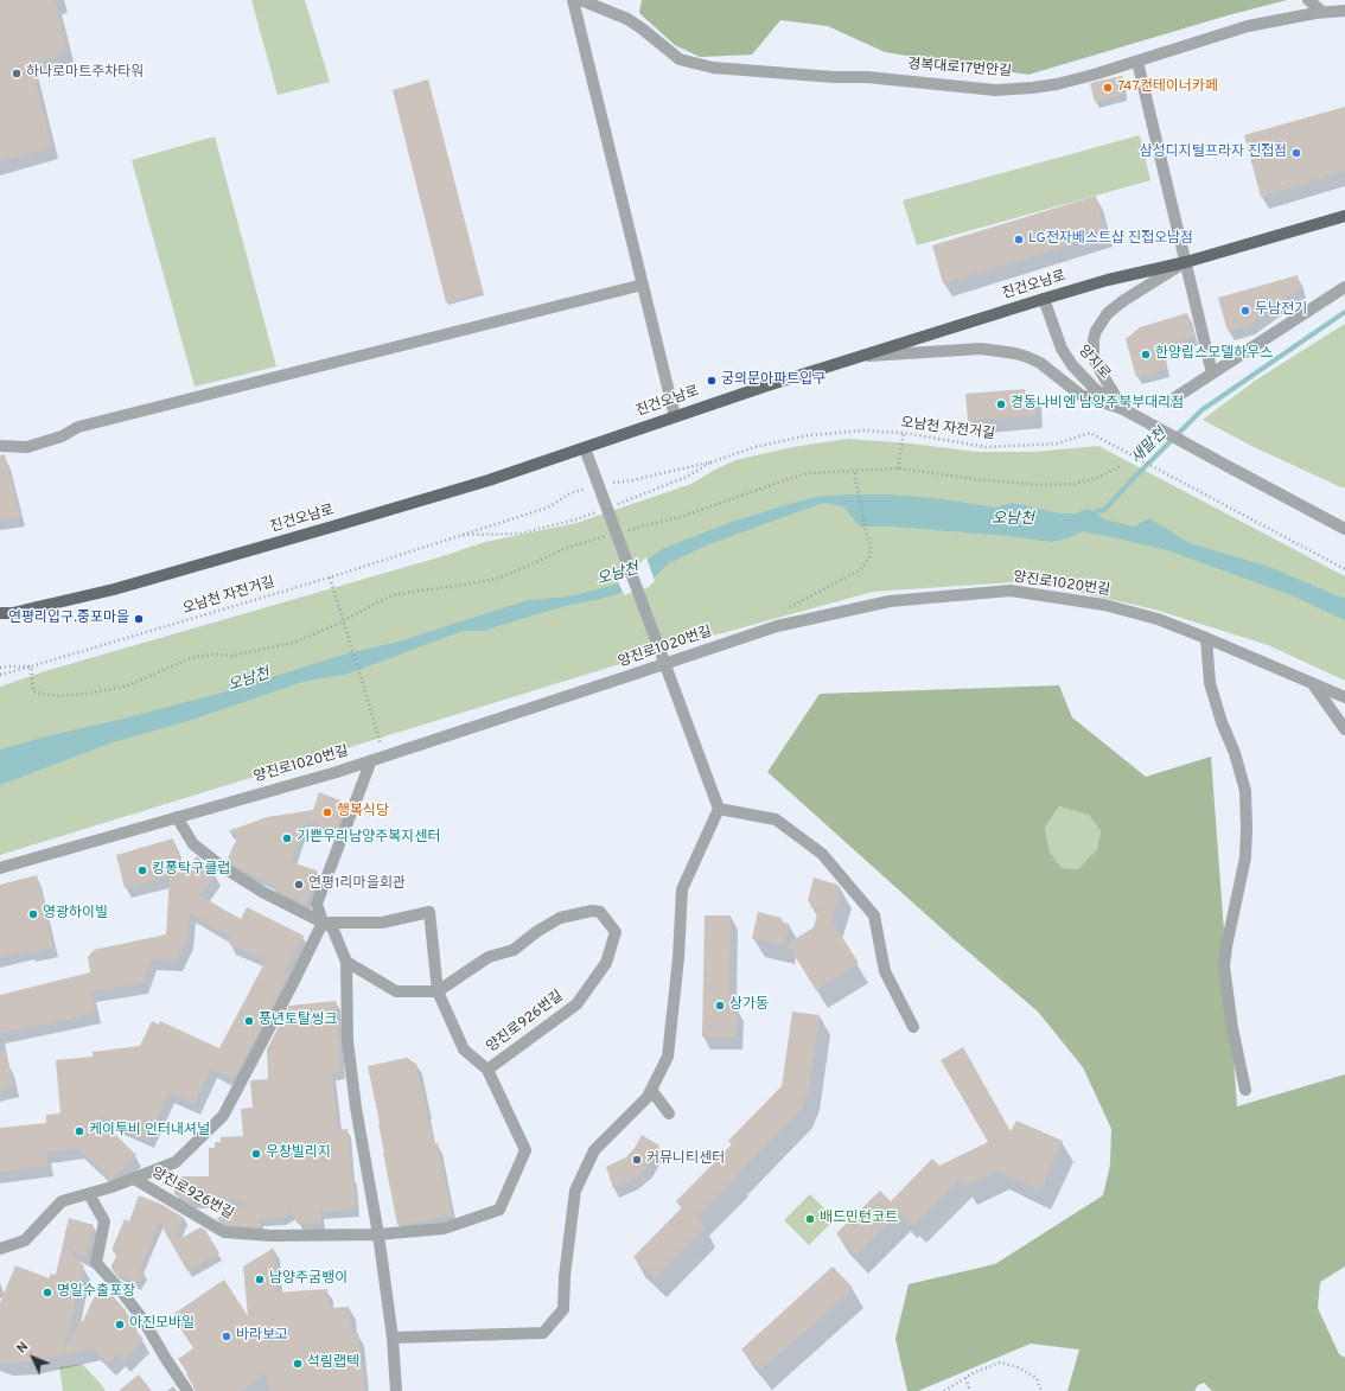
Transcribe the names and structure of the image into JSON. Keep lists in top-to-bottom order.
{
  "streets": {
    "main road": ["진건오남로"],
    "street": [
      "경복대로17번안길",
      "양지로",
      "양진로1020번길",
      "양진로926번길"
    ],
    "path": ["오남천 자전거길"]
  },
  "crossings": [
    ["진건오남로", "양지로"]
  ],
  "water": ["새말천", "오남천"],
  "places": [
    "하나로마트주차타워",
    "747컨테이너카페",
    "삼성디지털프라자 진접점",
    "LG전자베스트샵 진접오남점",
    "두남전기",
    "한양립스모델하우스",
    "궁의문아파트입구",
    "경동나비엔 남양주북부대리점",
    "연평리입구.중포마을",
    "행복식당",
    "기쁜우리남양주복지센터",
    "킹퐁탁구클럽",
    "연평1리마을회관",
    "영광하이빌",
    "상가동",
    "풍년토탈씽크",
    "케이투비 인터내셔널",
    "우창빌리지",
    "커뮤니티센터",
    "배드민턴코트",
    "남양주굼뱅이",
    "명일수출포장",
    "아진모바일",
    "바라보고",
    "석림랩텍"
  ],
  "north": "top left"
}
